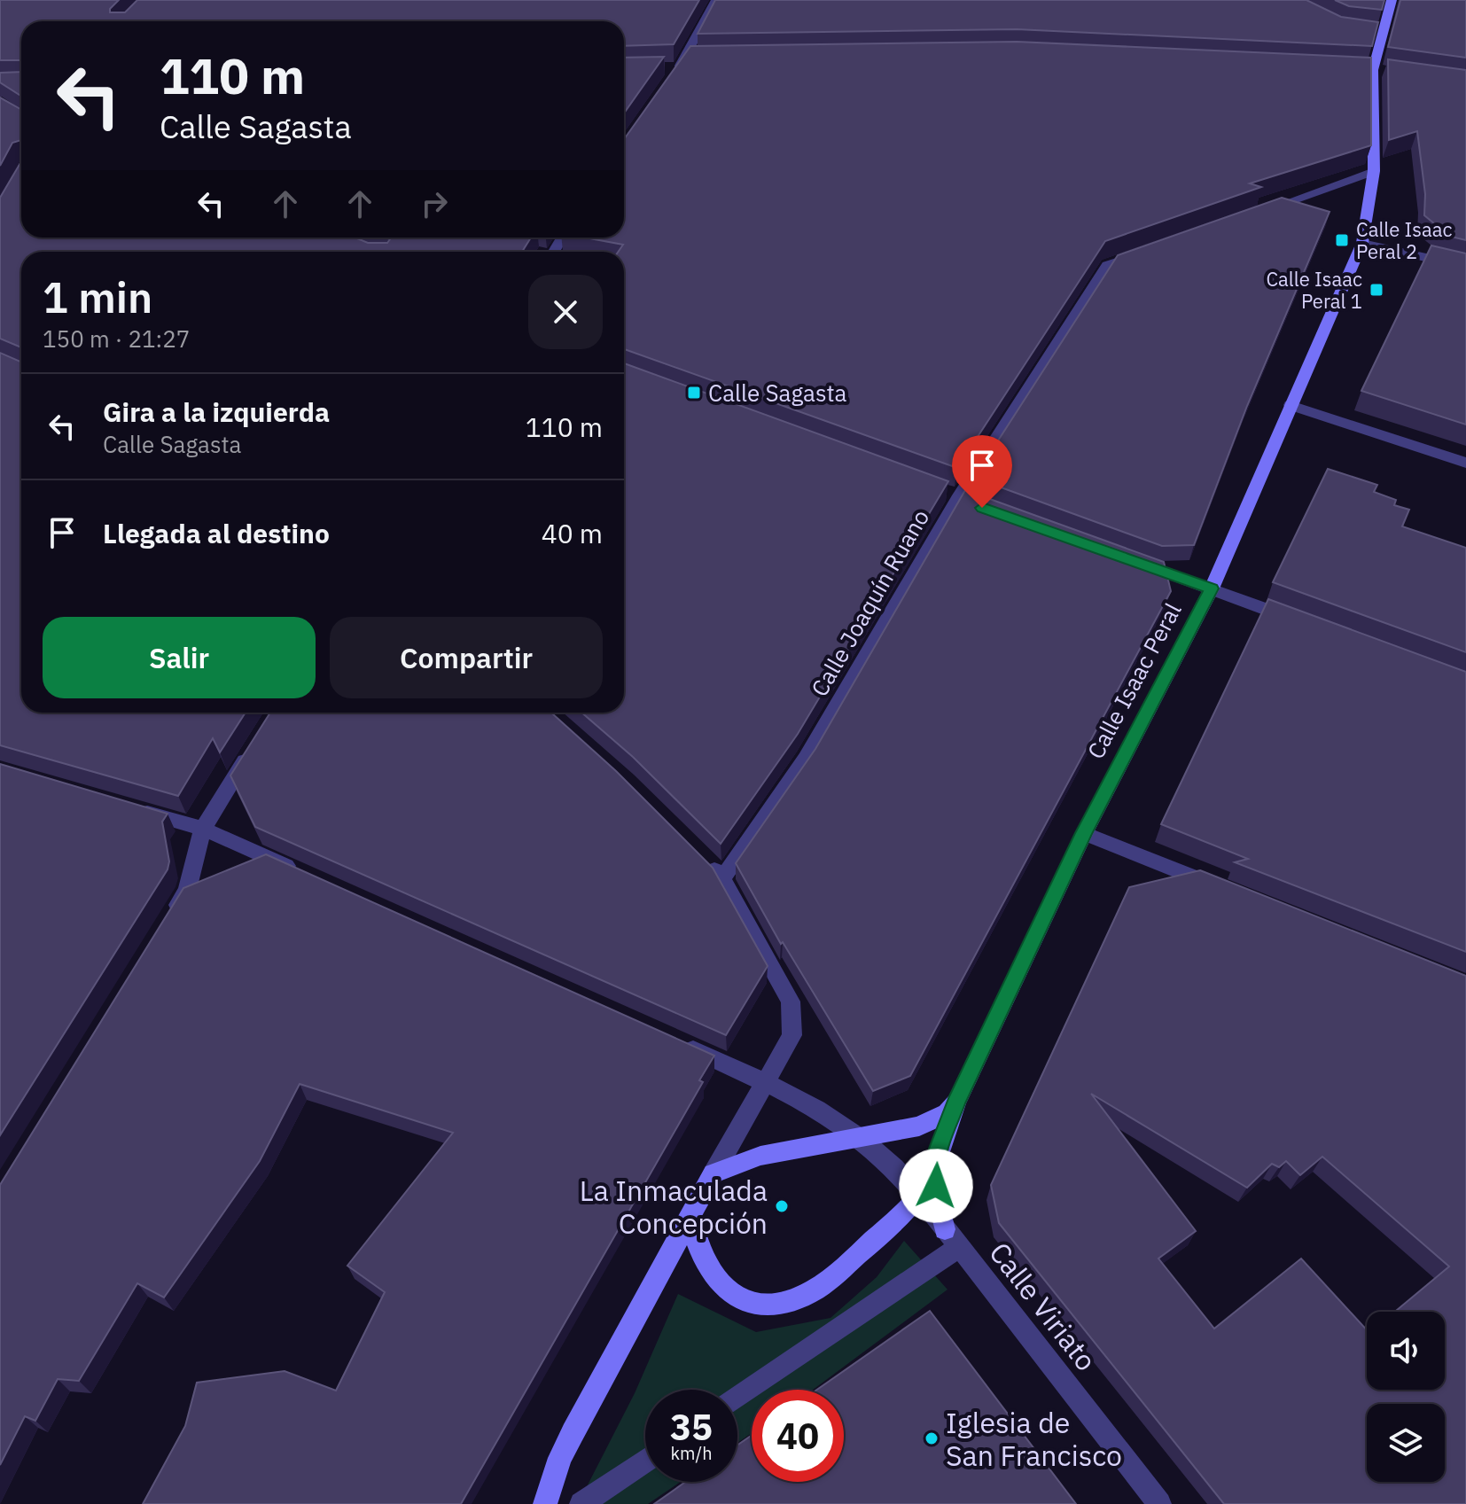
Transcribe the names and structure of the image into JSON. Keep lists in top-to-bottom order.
{
  "streets": {
    "street": ["Calle Joaquín Ruano", "Calle Isaac Peral", "Calle Viriato"]
  },
  "crossings": [
    ["Calle Isaac Peral", "Calle Viriato"]
  ],
  "places": {
    "transit": ["Calle Isaac Peral 2", "Calle Isaac Peral 1", "Calle Sagasta"],
    "other": ["La Inmaculada Concepción", "Iglesia de San Francisco"]
  },
  "page": {
    "turn": ["110 m", "Calle Sagasta"],
    "heading": ["1 min", "150 m · 21:27"],
    "list": [
      {
        "name": "Gira a la izquierda",
        "note": "Calle Sagasta",
        "value": "110 m"
      },
      {
        "name": "Llegada al destino",
        "value": "40 m"
      }
    ],
    "buttons": ["Salir", "Compartir"],
    "speed": "35 km/h",
    "limit": "40"
  }
}
